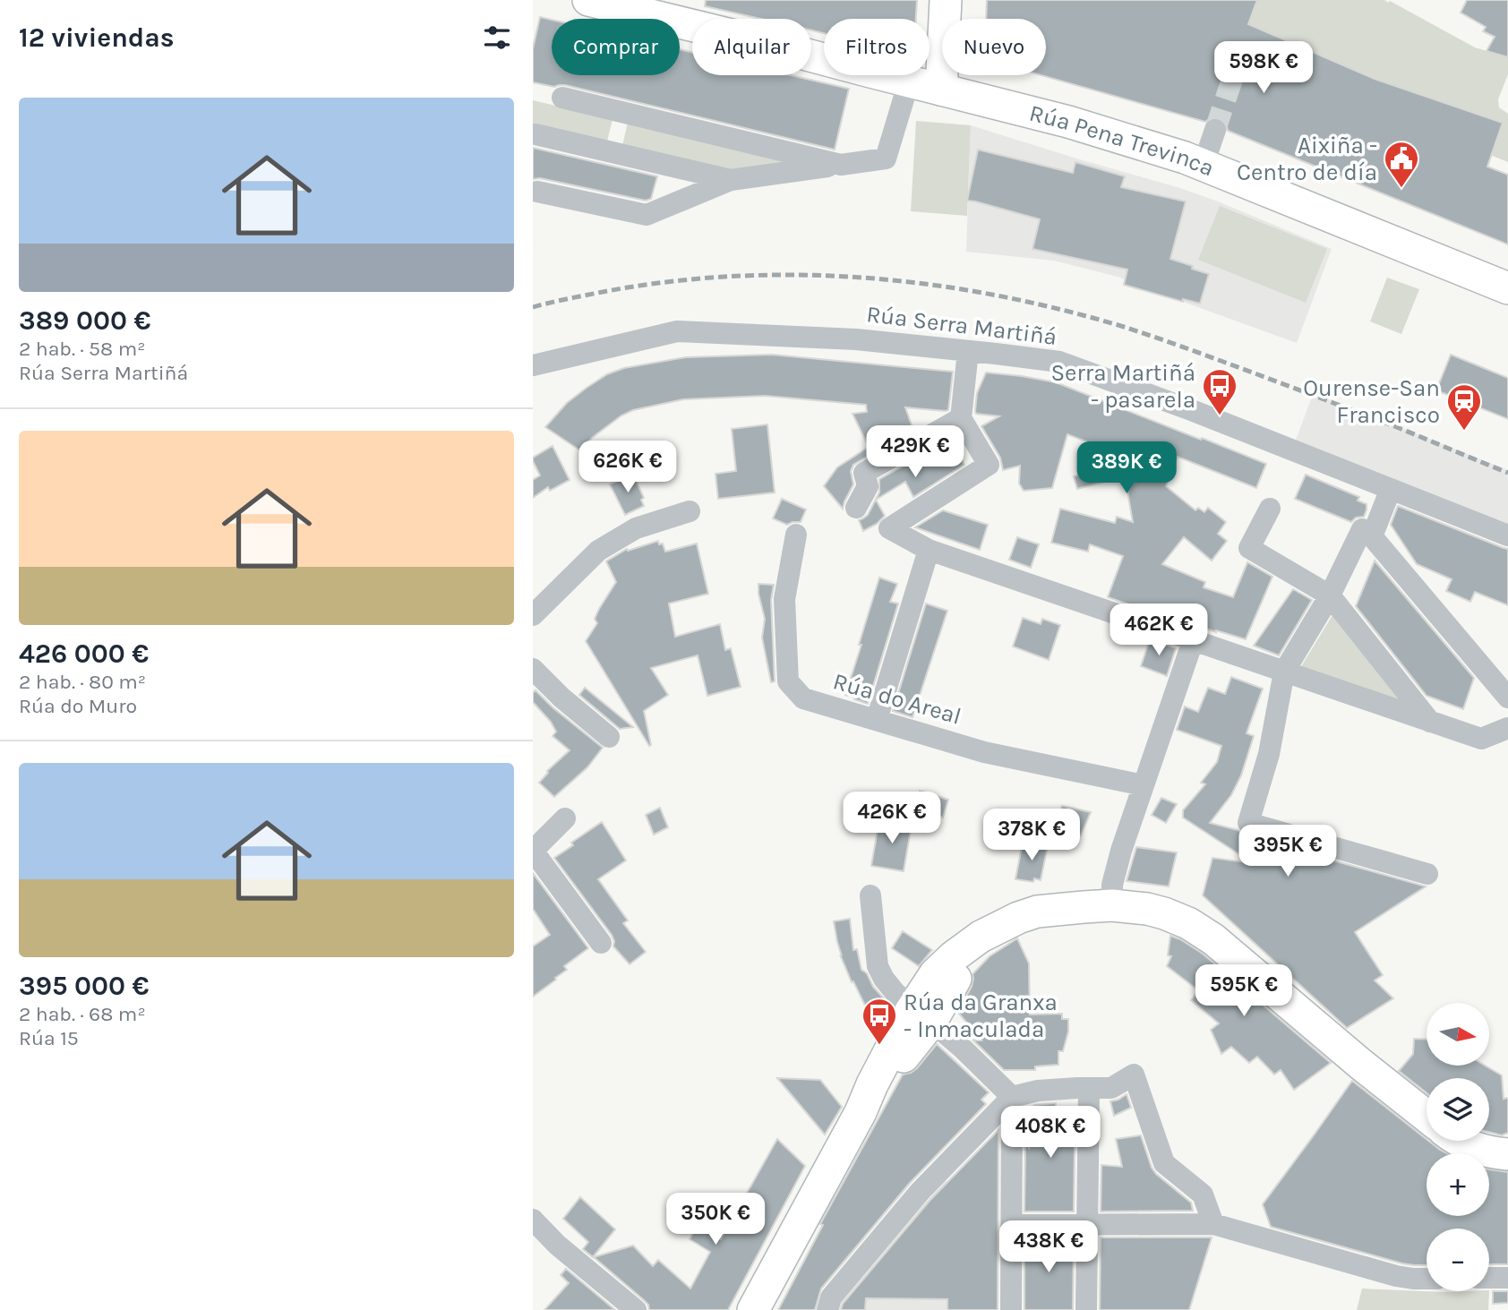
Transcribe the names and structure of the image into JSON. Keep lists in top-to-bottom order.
{
  "streets": {
    "street": ["Rúa Pena Trevinca", "Rúa Serra Martiñá", "Rúa do Areal"]
  },
  "places": {
    "public building": ["Aixiña - Centro de día"],
    "bus stop": ["Serra Martiñá - pasarela", "Rúa da Granxa - Inmaculada"],
    "station": ["Ourense-San Francisco"]
  },
  "north": "right",
  "page": {
    "heading": "12 viviendas",
    "chip": [
      "Comprar",
      "Alquilar",
      "Filtros",
      "Nuevo"
    ],
    "price": [
      "598K €",
      "429K €",
      "626K €",
      "389K €",
      "462K €",
      "426K €",
      "378K €",
      "395K €",
      "595K €",
      "408K €",
      "350K €",
      "438K €"
    ],
    "list": [
      {
        "name": "389 000 €",
        "note": "2 hab. · 58 m² · Rúa Serra Martiñá"
      },
      {
        "name": "426 000 €",
        "note": "2 hab. · 80 m² · Rúa do Muro"
      },
      {
        "name": "395 000 €",
        "note": "2 hab. · 68 m² · Rúa 15"
      }
    ],
    "map_buttons": ["+", "−"]
  }
}
